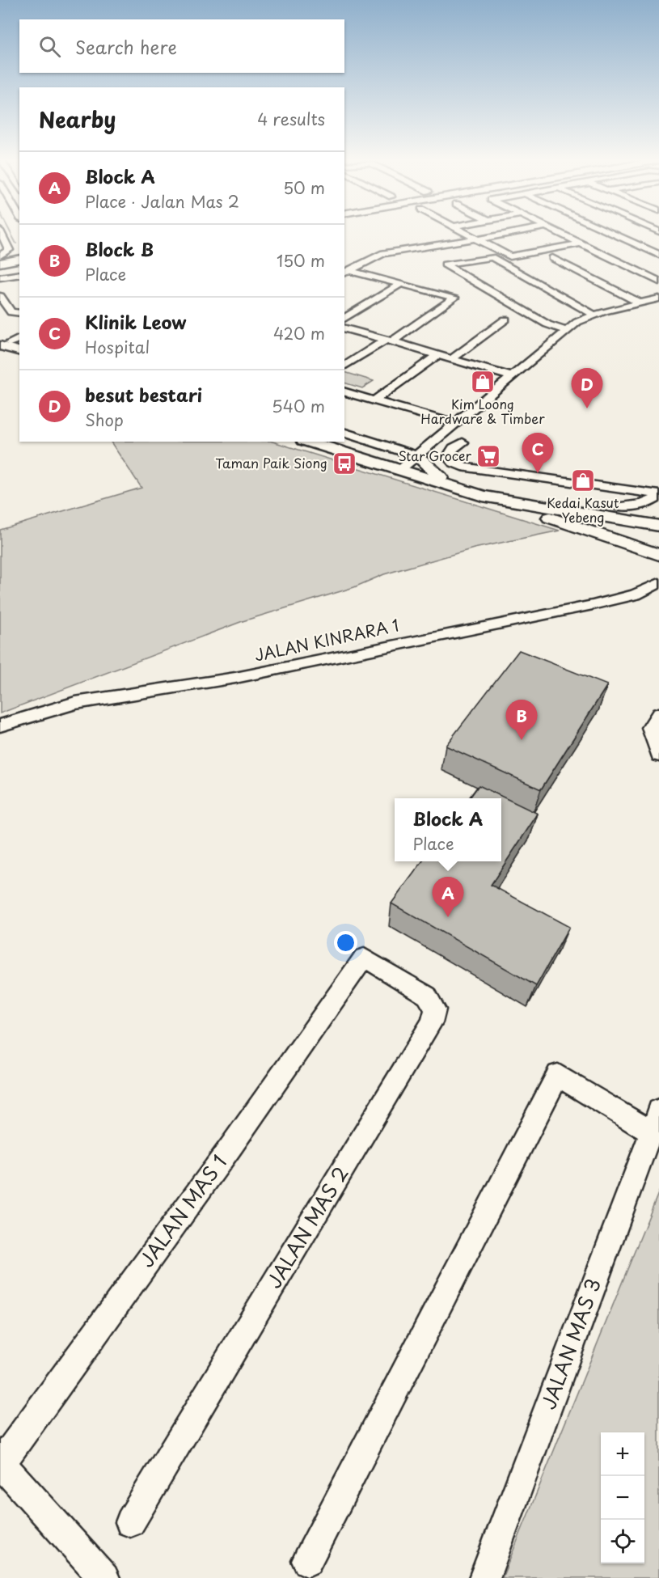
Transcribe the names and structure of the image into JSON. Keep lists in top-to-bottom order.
{
  "streets": {
    "street": [
      "JALAN KINRARA 1",
      "JALAN MAS 1",
      "JALAN MAS 2",
      "JALAN MAS 3"
    ]
  },
  "crossings": [
    ["JALAN MAS 1", "JALAN MAS 2"]
  ],
  "places": {
    "shop": ["Kim Loong Hardware & Timber", "Kedai Kasut Yebeng"],
    "supermarket": ["Star Grocer"],
    "bus stop": ["Taman Paik Siong"]
  },
  "page": {
    "search": "Search here",
    "heading": ["Nearby", "4 results"],
    "list": [
      {
        "mark": "A",
        "name": "Block A",
        "note": "Place · Jalan Mas 2",
        "value": "50 m"
      },
      {
        "mark": "B",
        "name": "Block B",
        "note": "Place",
        "value": "150 m"
      },
      {
        "mark": "C",
        "name": "Klinik Leow",
        "note": "Hospital",
        "value": "420 m"
      },
      {
        "mark": "D",
        "name": "besut bestari",
        "note": "Shop",
        "value": "540 m"
      }
    ],
    "pins": [
      "D",
      "C",
      "B",
      "A"
    ],
    "popup": ["Block A", "Place"],
    "map_buttons": ["+", "−"]
  }
}
